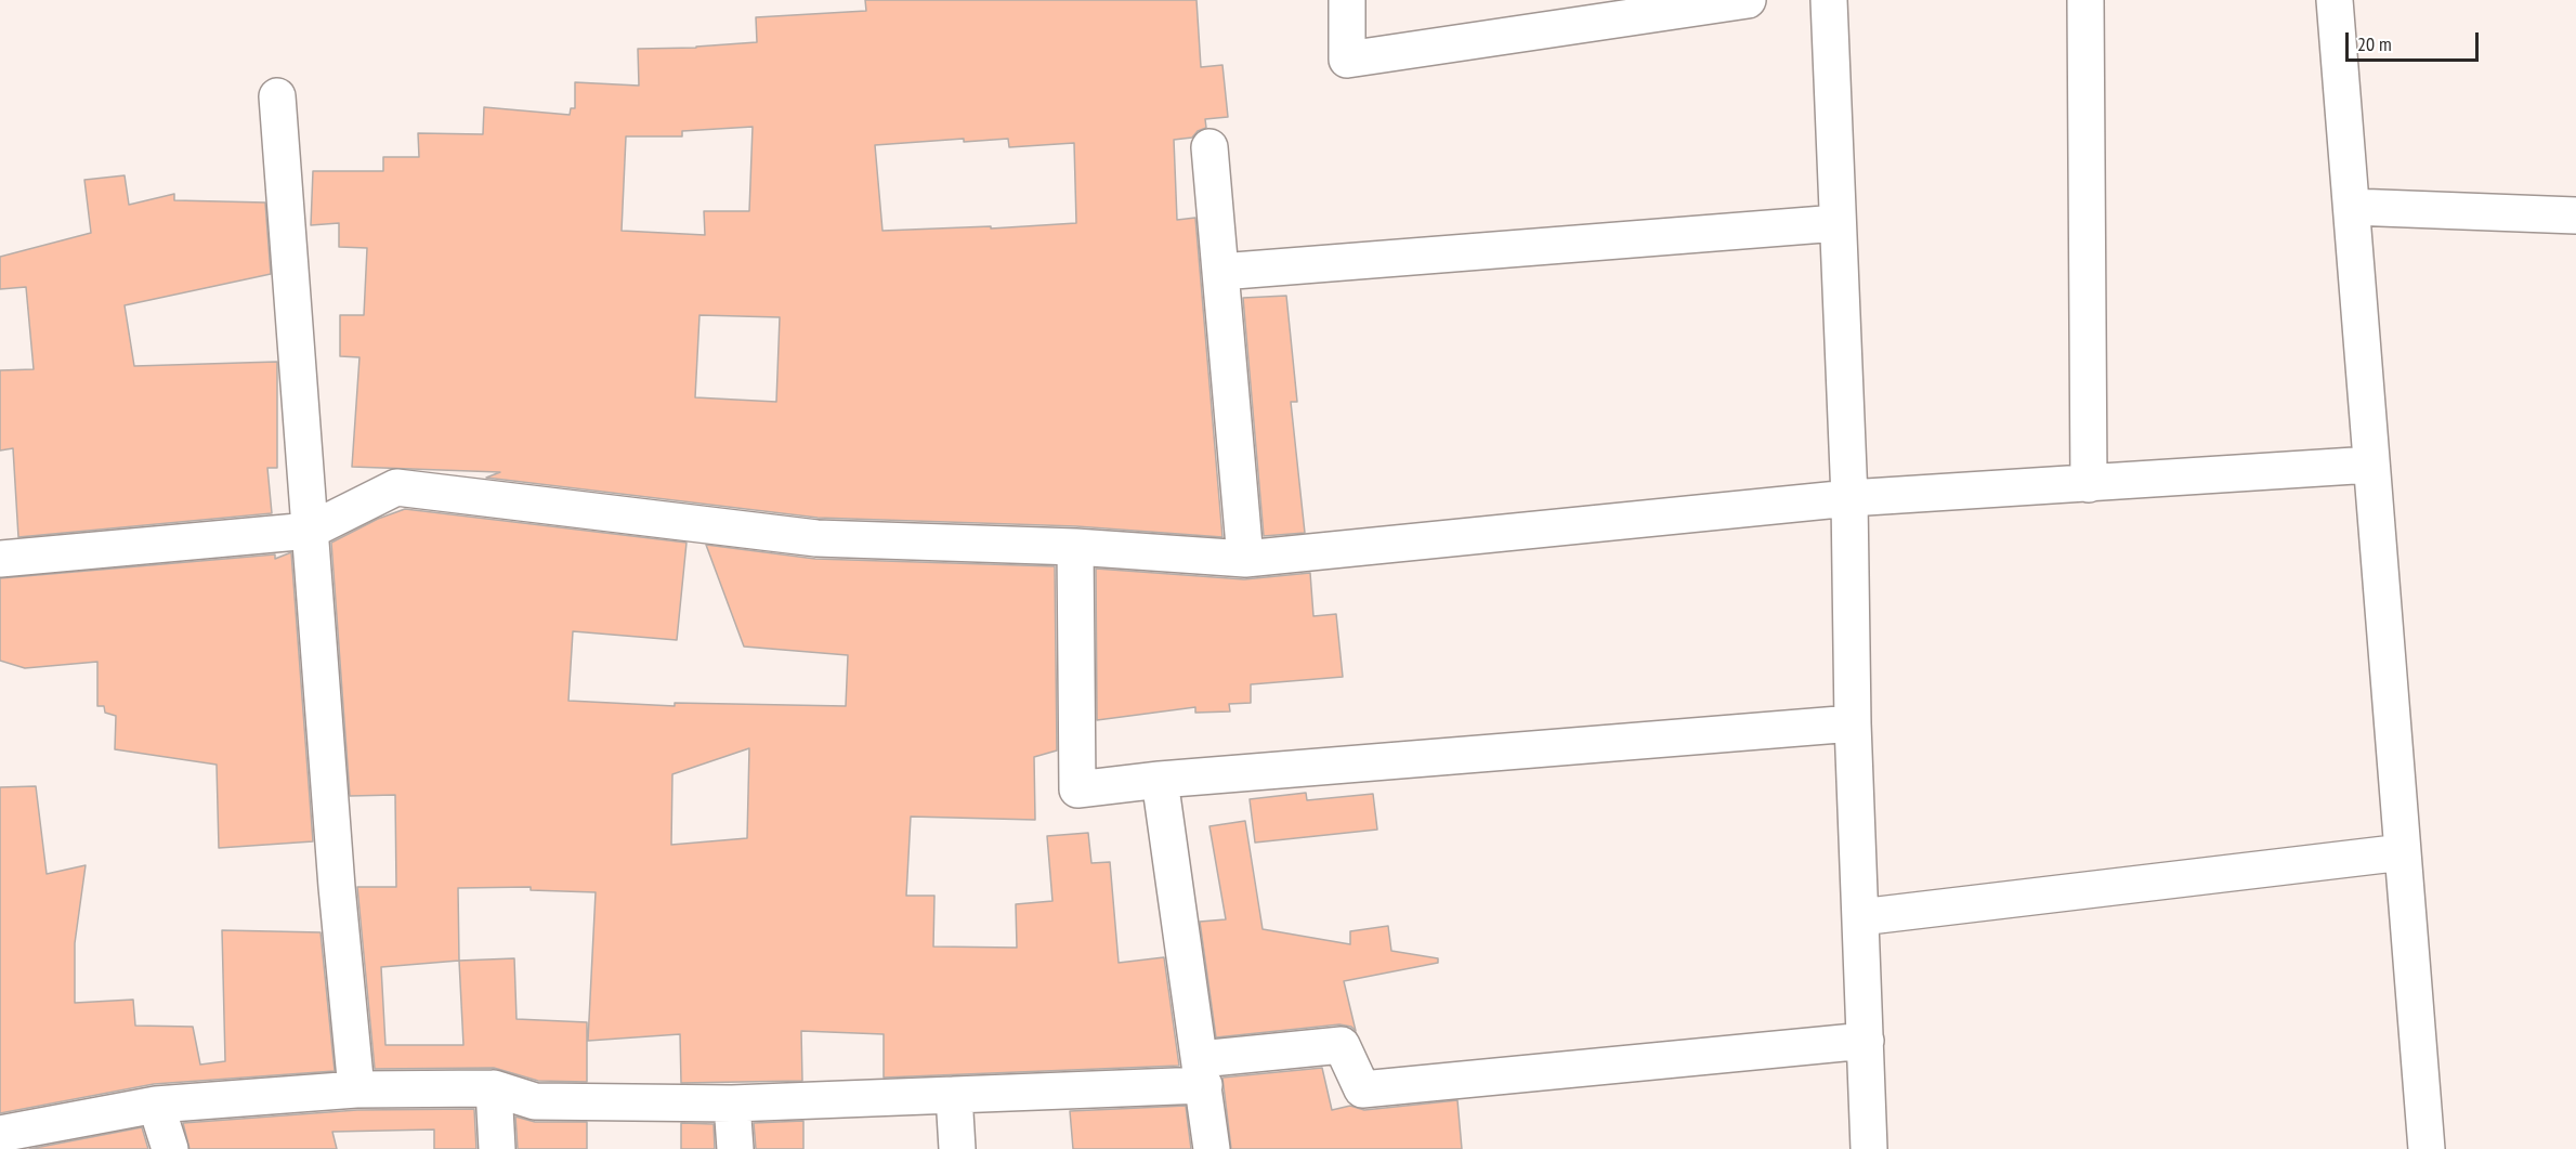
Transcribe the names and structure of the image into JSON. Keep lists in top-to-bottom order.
{
  "scale_bar": "20 m"
}
